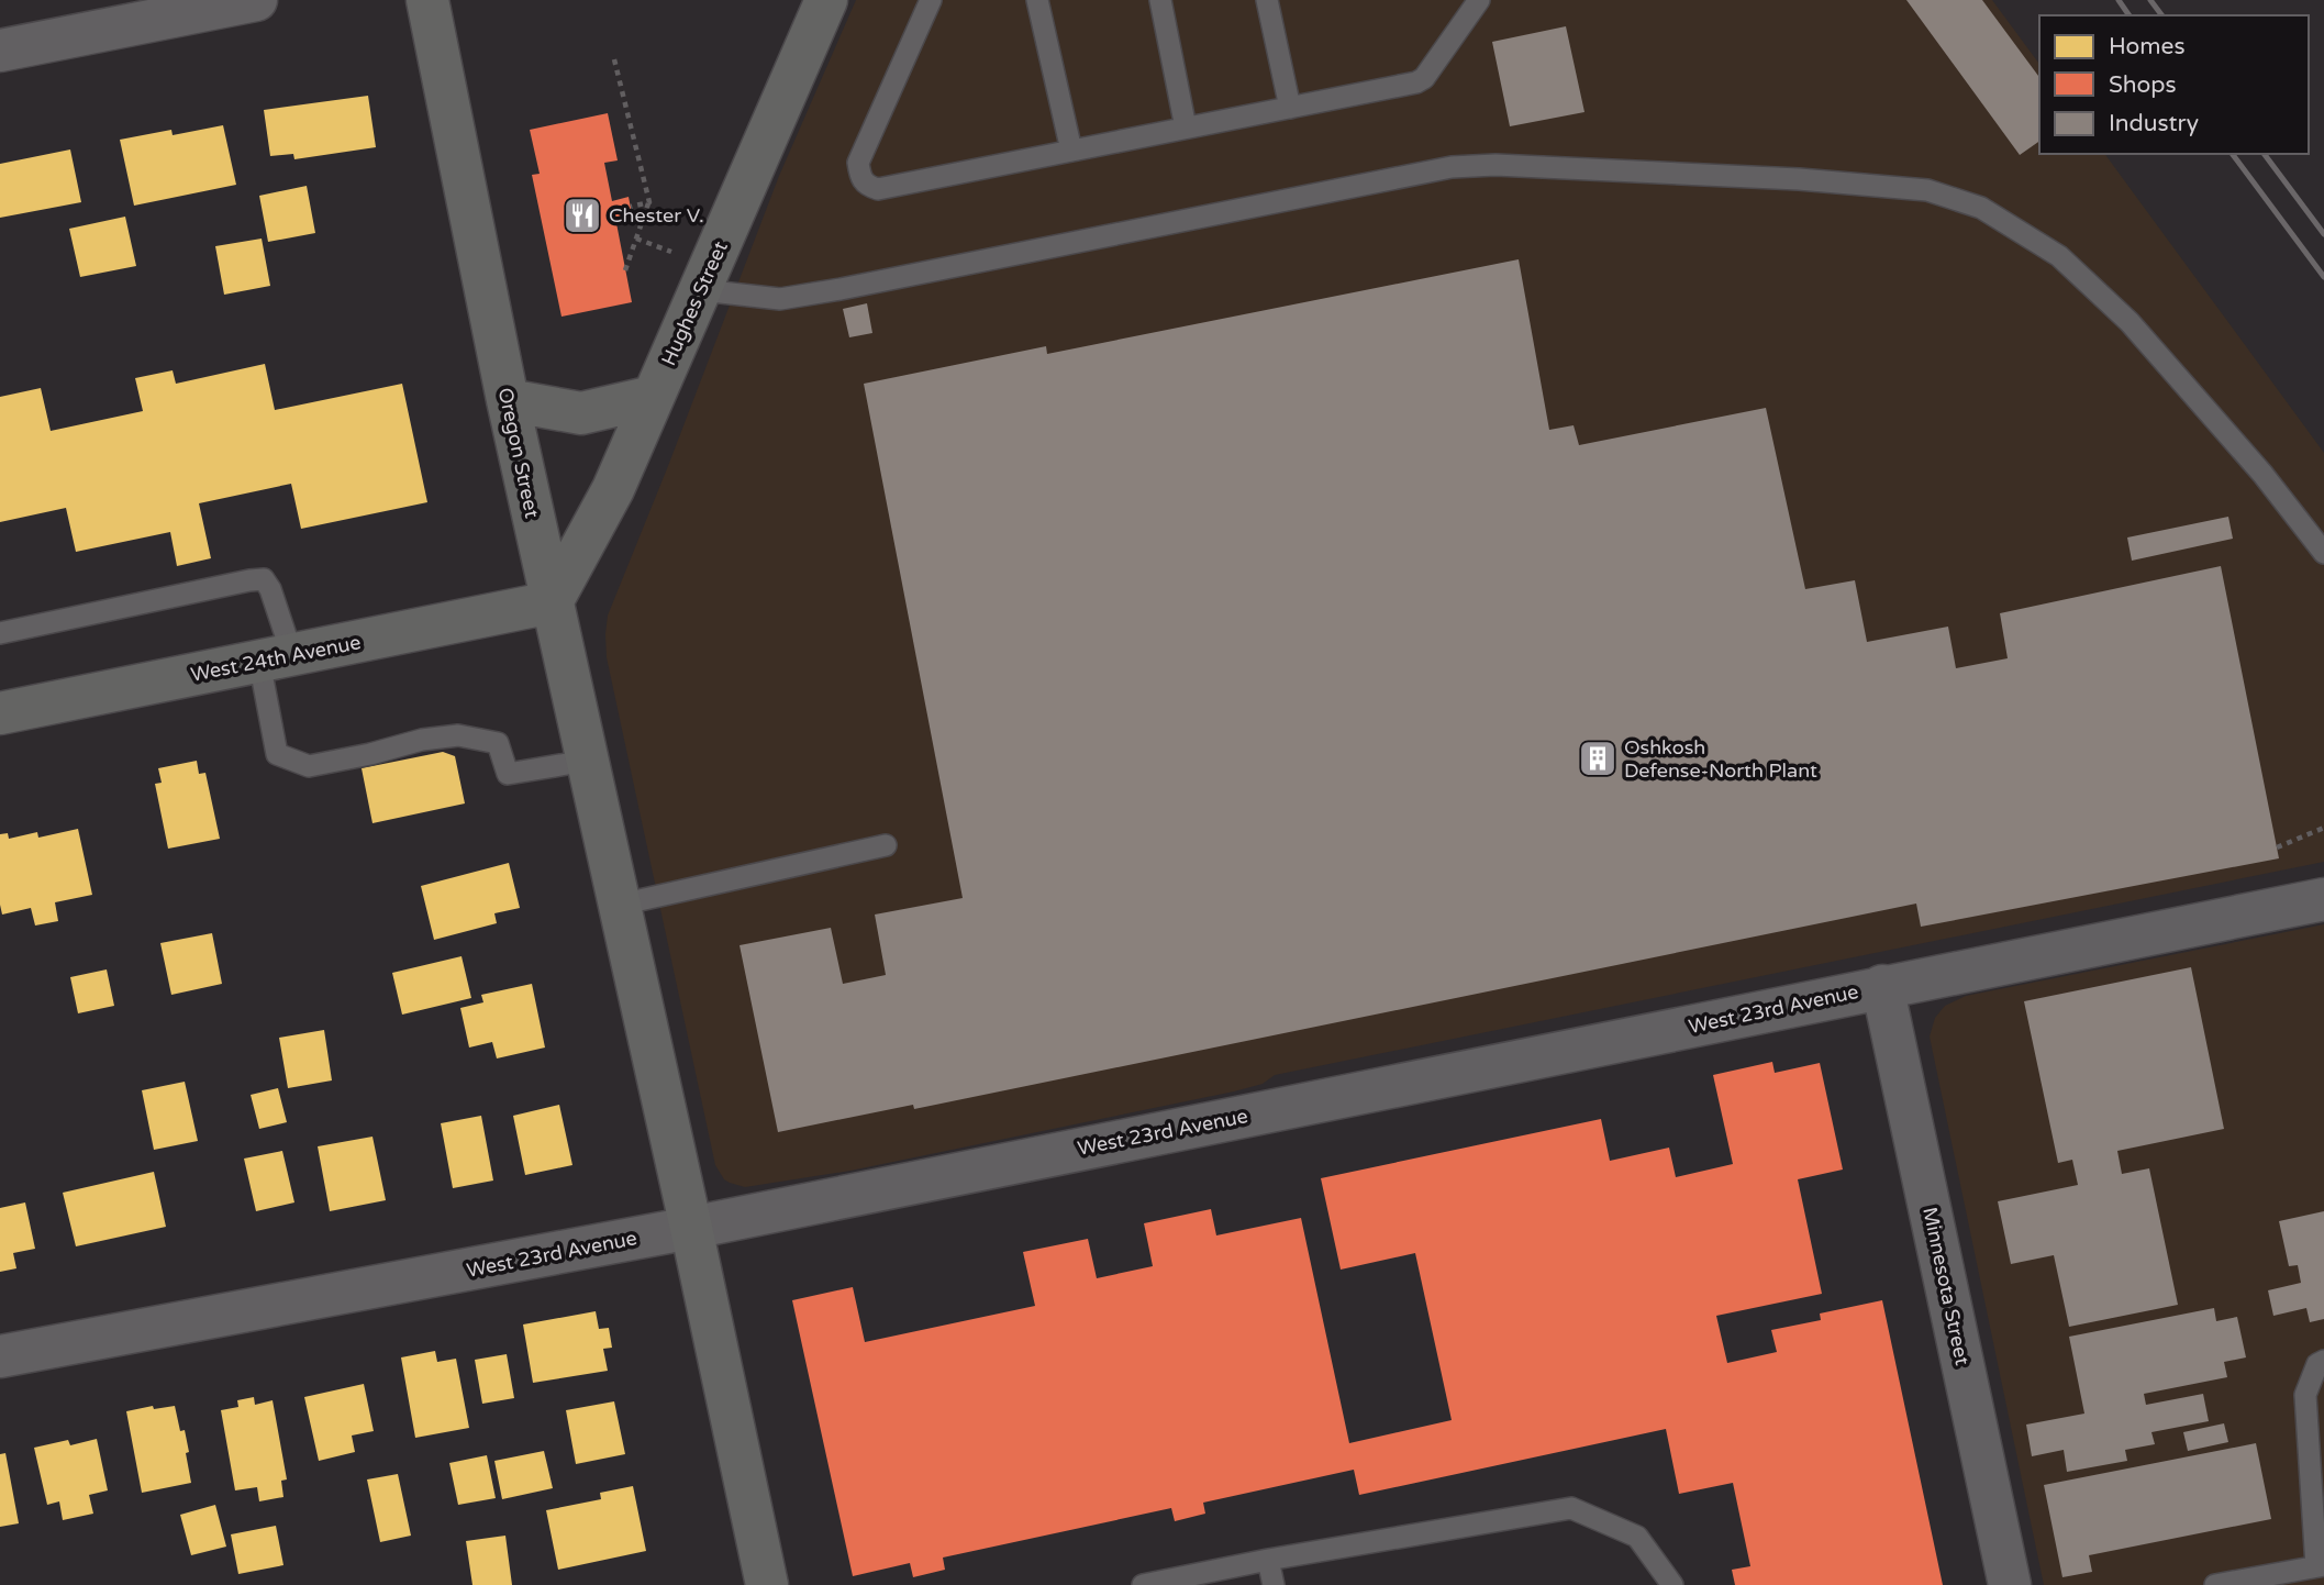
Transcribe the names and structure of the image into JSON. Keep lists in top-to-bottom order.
{
  "streets": {
    "street": [
      "Hughes Street",
      "Oregon Street",
      "West 24th Avenue",
      "West 23rd Avenue",
      "Minnesota Street"
    ]
  },
  "crossings": [
    ["Hughes Street", "Oregon Street"],
    ["Hughes Street", "West 24th Avenue"],
    ["Oregon Street", "West 24th Avenue"],
    ["Oregon Street", "West 23rd Avenue"],
    ["West 23rd Avenue", "Minnesota Street"]
  ],
  "places": {
    "restaurant": ["Chester V."],
    "building": ["Oshkosh Defense-North Plant"]
  },
  "legend": ["Homes", "Shops", "Industry"]
}
